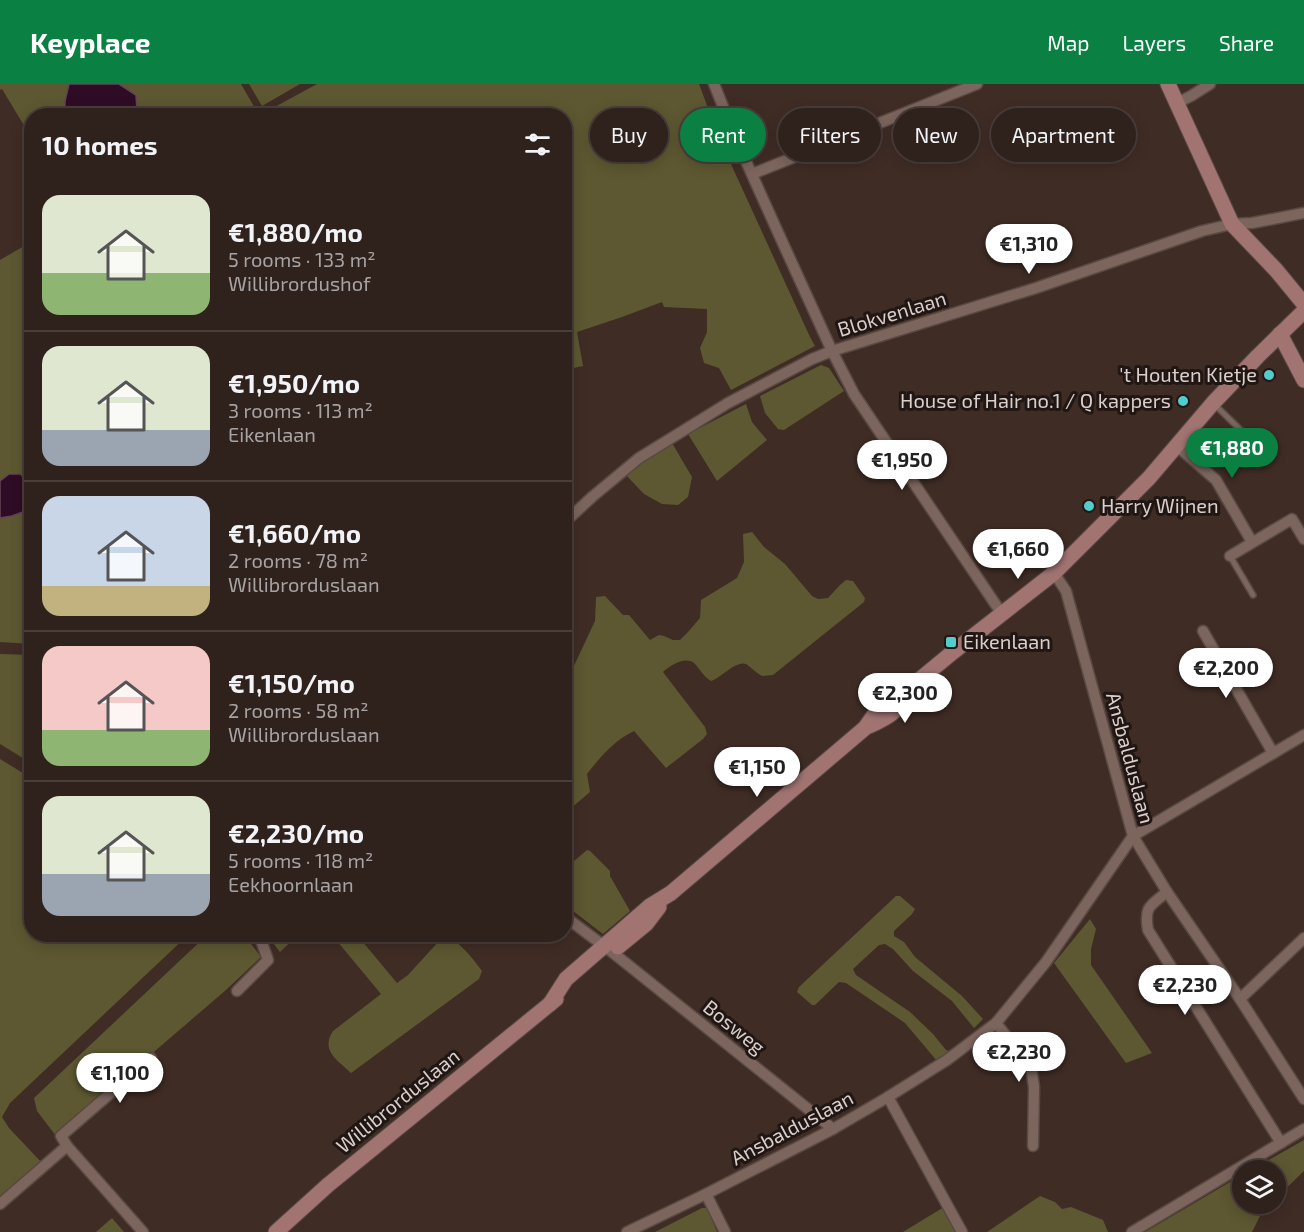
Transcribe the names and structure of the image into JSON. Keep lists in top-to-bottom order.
{
  "streets": {
    "main road": ["Willibrorduslaan"],
    "street": ["Blokvenlaan", "Ansbalduslaan", "Bosweg"]
  },
  "crossings": [
    ["Ansbalduslaan", "Bosweg"],
    ["Ansbalduslaan", "Willibrorduslaan"],
    ["Bosweg", "Willibrorduslaan"]
  ],
  "places": {
    "other": ["'t Houten Kietje", "House of Hair no.1 / Q kappers", "Harry Wijnen"],
    "transit": ["Eikenlaan"]
  },
  "page": {
    "header": "Keyplace",
    "nav": ["Map", "Layers", "Share"],
    "chip": [
      "Buy",
      "Rent",
      "Filters",
      "New",
      "Apartment"
    ],
    "heading": "10 homes",
    "list": [
      {
        "name": "€1,880/mo",
        "note": "5 rooms · 133 m² · Willibrordushof"
      },
      {
        "name": "€1,950/mo",
        "note": "3 rooms · 113 m² · Eikenlaan"
      },
      {
        "name": "€1,660/mo",
        "note": "2 rooms · 78 m² · Willibrorduslaan"
      },
      {
        "name": "€1,150/mo",
        "note": "2 rooms · 58 m² · Willibrorduslaan"
      },
      {
        "name": "€2,230/mo",
        "note": "5 rooms · 118 m² · Eekhoornlaan"
      }
    ],
    "price": [
      "€1,310",
      "€1,880",
      "€1,950",
      "€1,660",
      "€2,200",
      "€2,300",
      "€1,150",
      "€2,230",
      "€2,230",
      "€1,100"
    ]
  }
}
